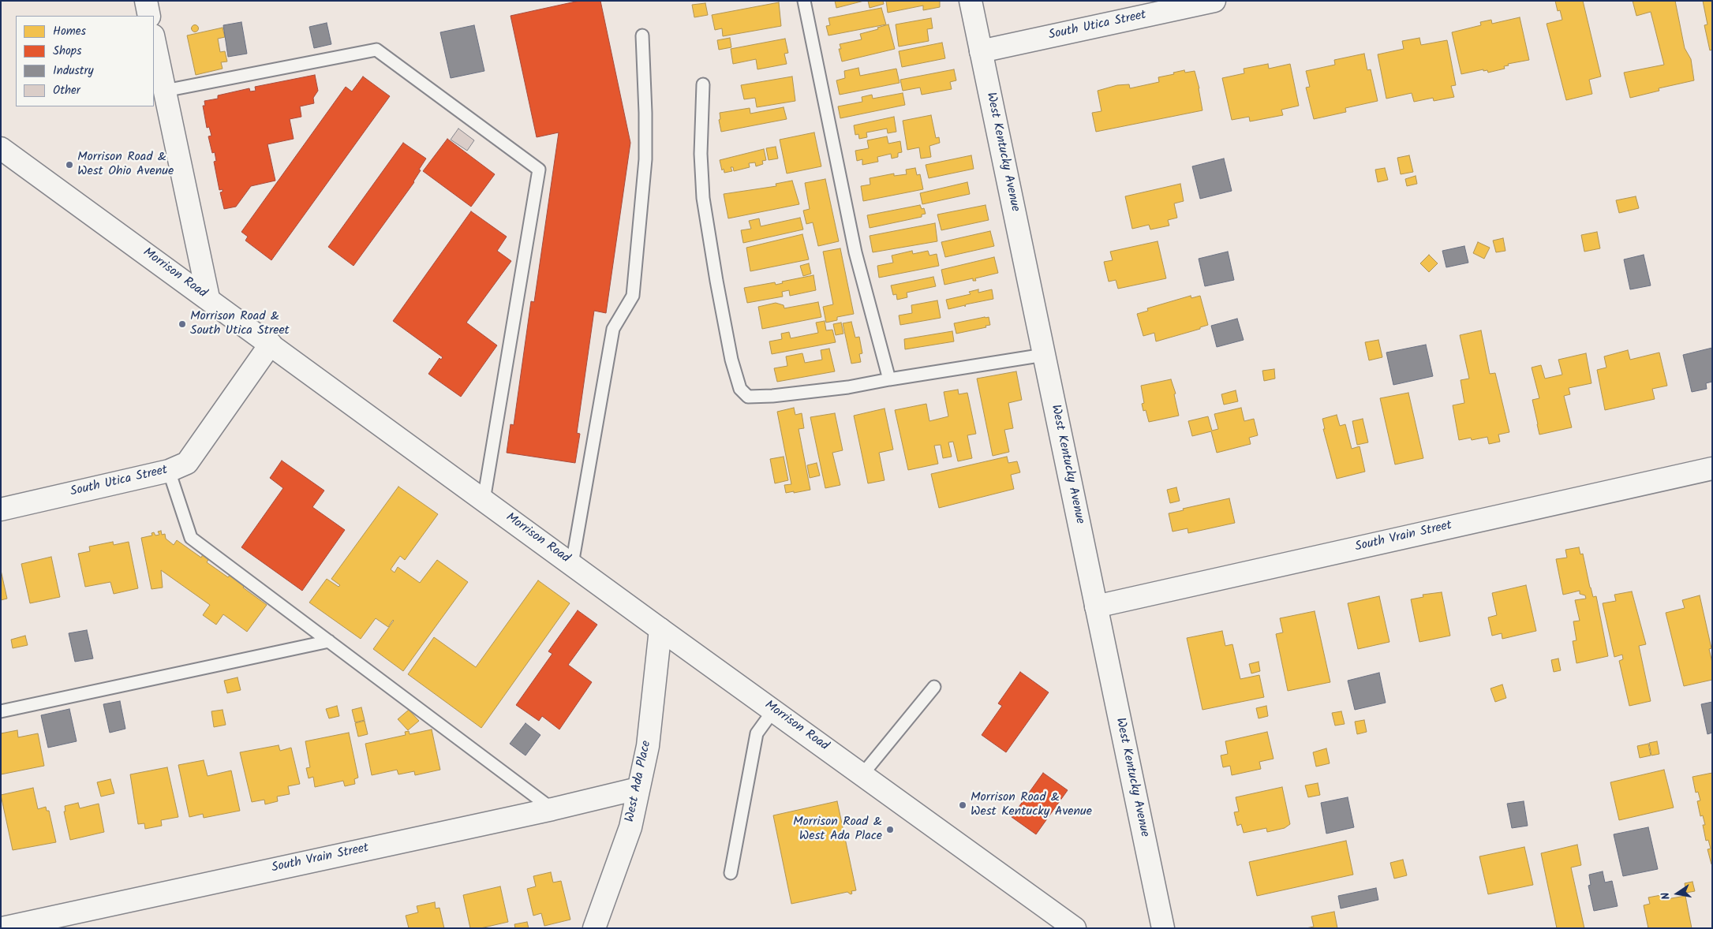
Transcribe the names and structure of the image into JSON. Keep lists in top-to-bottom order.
{
  "streets": {
    "street": [
      "South Utica Street",
      "West Kentucky Avenue",
      "Morrison Road",
      "South Vrain Street",
      "West Ada Place"
    ]
  },
  "crossings": [
    ["South Utica Street", "West Kentucky Avenue"],
    ["South Utica Street", "Morrison Road"],
    ["West Kentucky Avenue", "South Vrain Street"],
    ["Morrison Road", "West Ada Place"],
    ["South Vrain Street", "West Ada Place"]
  ],
  "places": [
    "Morrison Road & West Ohio Avenue",
    "Morrison Road & South Utica Street",
    "Morrison Road & West Kentucky Avenue",
    "Morrison Road & West Ada Place"
  ],
  "legend": [
    "Homes",
    "Shops",
    "Industry",
    "Other"
  ],
  "north": "left"
}
